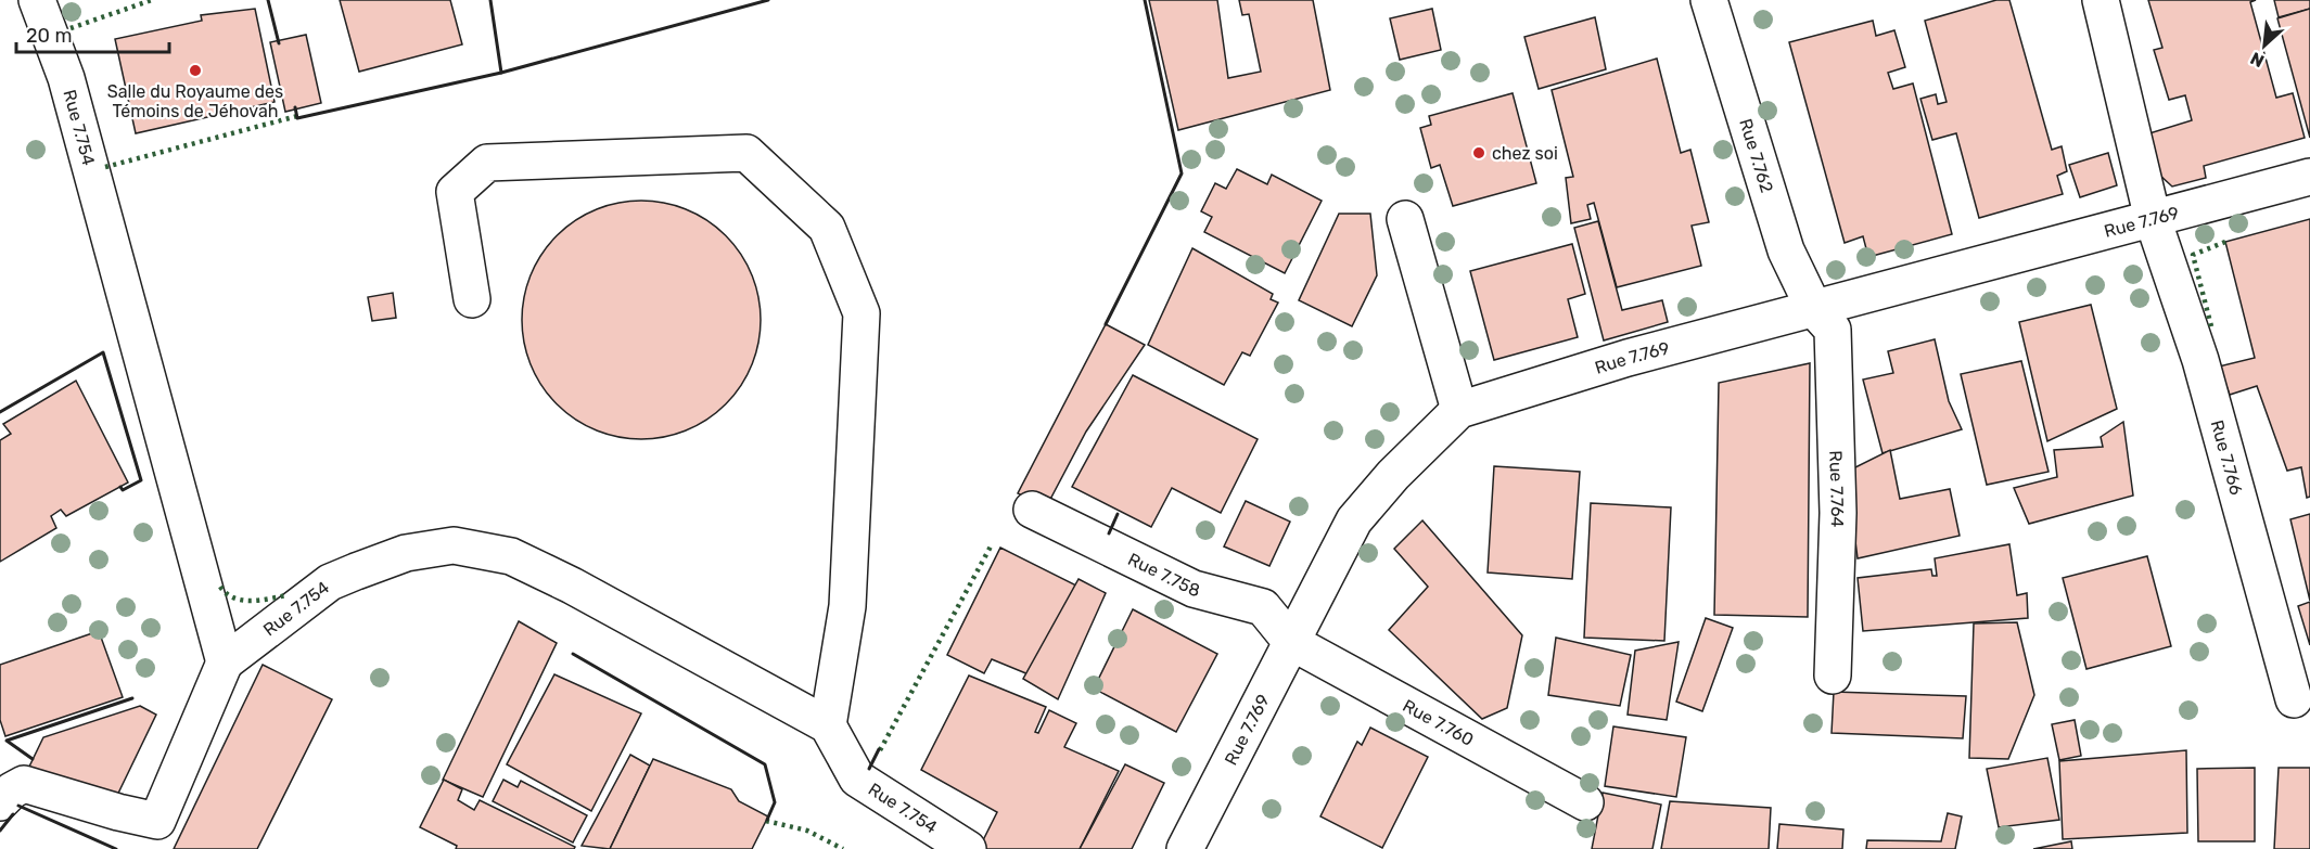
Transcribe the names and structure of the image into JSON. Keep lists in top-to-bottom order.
{
  "streets": {
    "street": [
      "Rue 7.754",
      "Rue 7.762",
      "Rue 7.769",
      "Rue 7.766",
      "Rue 7.764",
      "Rue 7.758",
      "Rue 7.760"
    ]
  },
  "crossings": [
    ["Rue 7.762", "Rue 7.769"],
    ["Rue 7.762", "Rue 7.764"],
    ["Rue 7.769", "Rue 7.766"],
    ["Rue 7.769", "Rue 7.764"],
    ["Rue 7.769", "Rue 7.758"],
    ["Rue 7.769", "Rue 7.760"],
    ["Rue 7.758", "Rue 7.760"]
  ],
  "places": ["Salle du Royaume des Témoins de Jéhovah", "chez soi"],
  "scale_bar": "20 m",
  "north": "bottom left"
}
